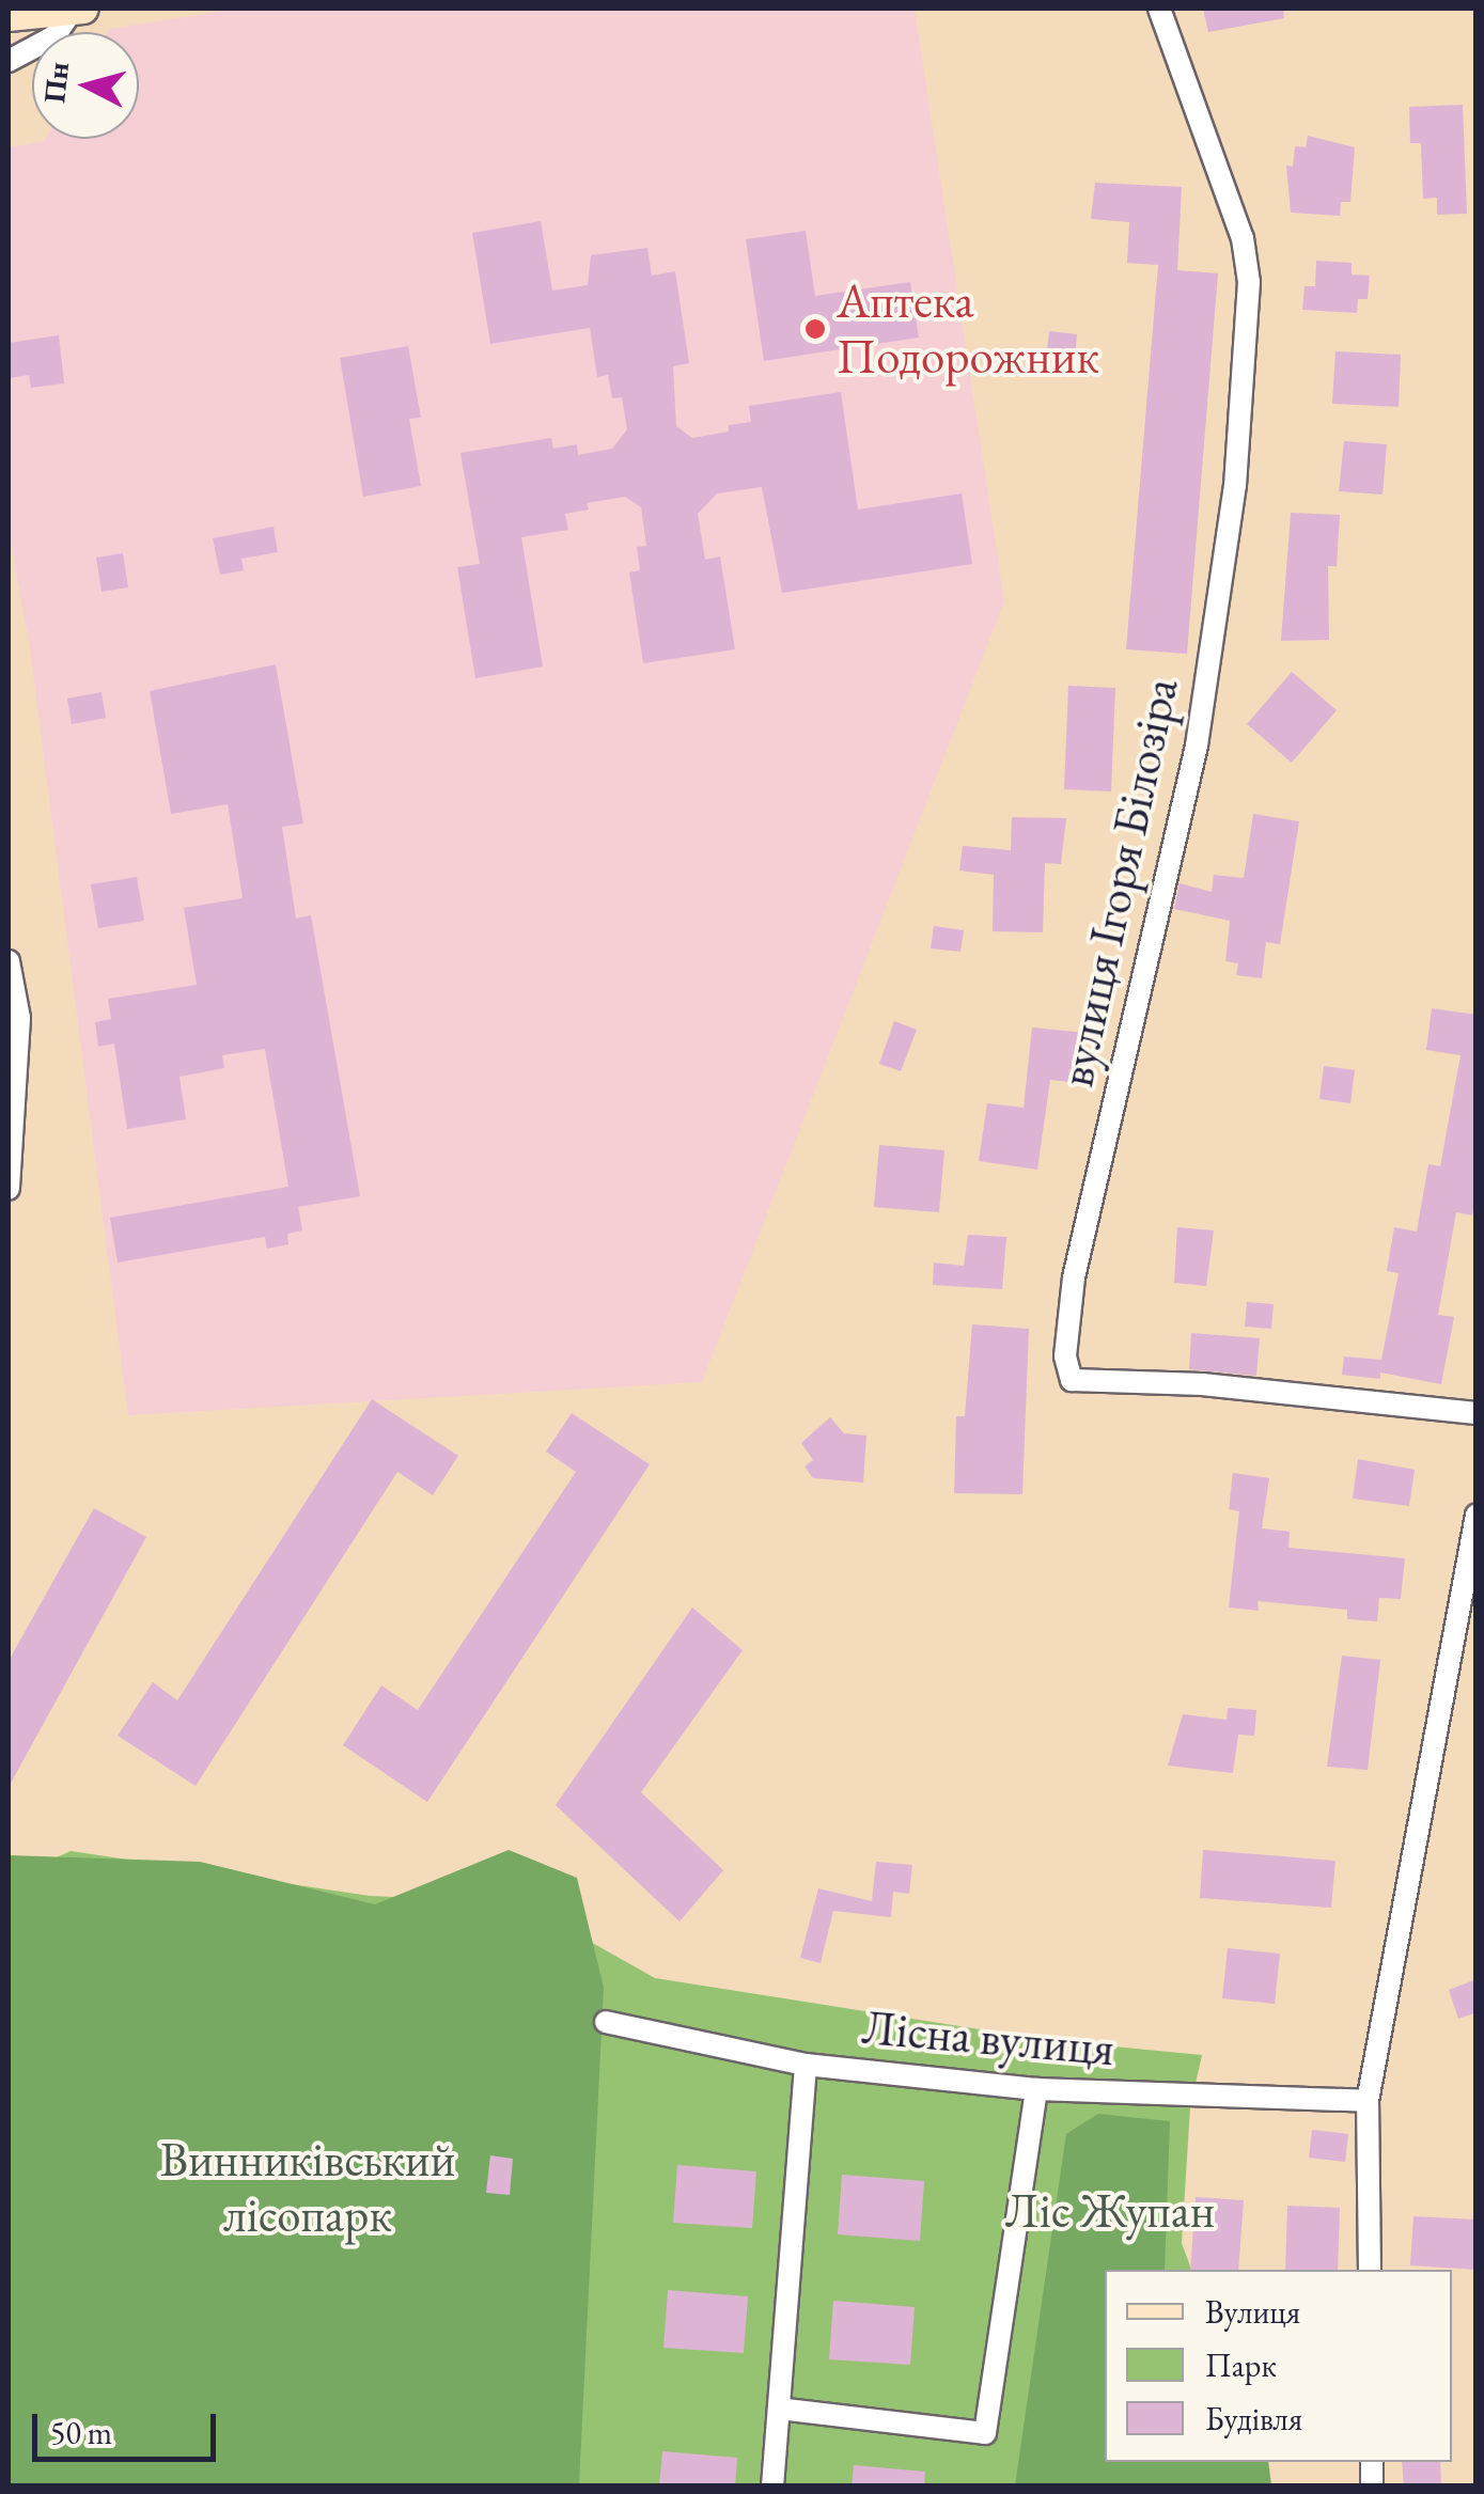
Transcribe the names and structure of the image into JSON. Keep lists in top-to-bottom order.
{
  "streets": {
    "street": ["вулиця Ігоря Білозіра", "Лісна вулиця"]
  },
  "parks": ["Винниківський лісопарк", "Ліс Жупан"],
  "places": ["Аптека Подорожник"],
  "legend": ["Вулиця", "Парк", "Будівля"],
  "scale_bar": "50 m",
  "north": "left"
}
